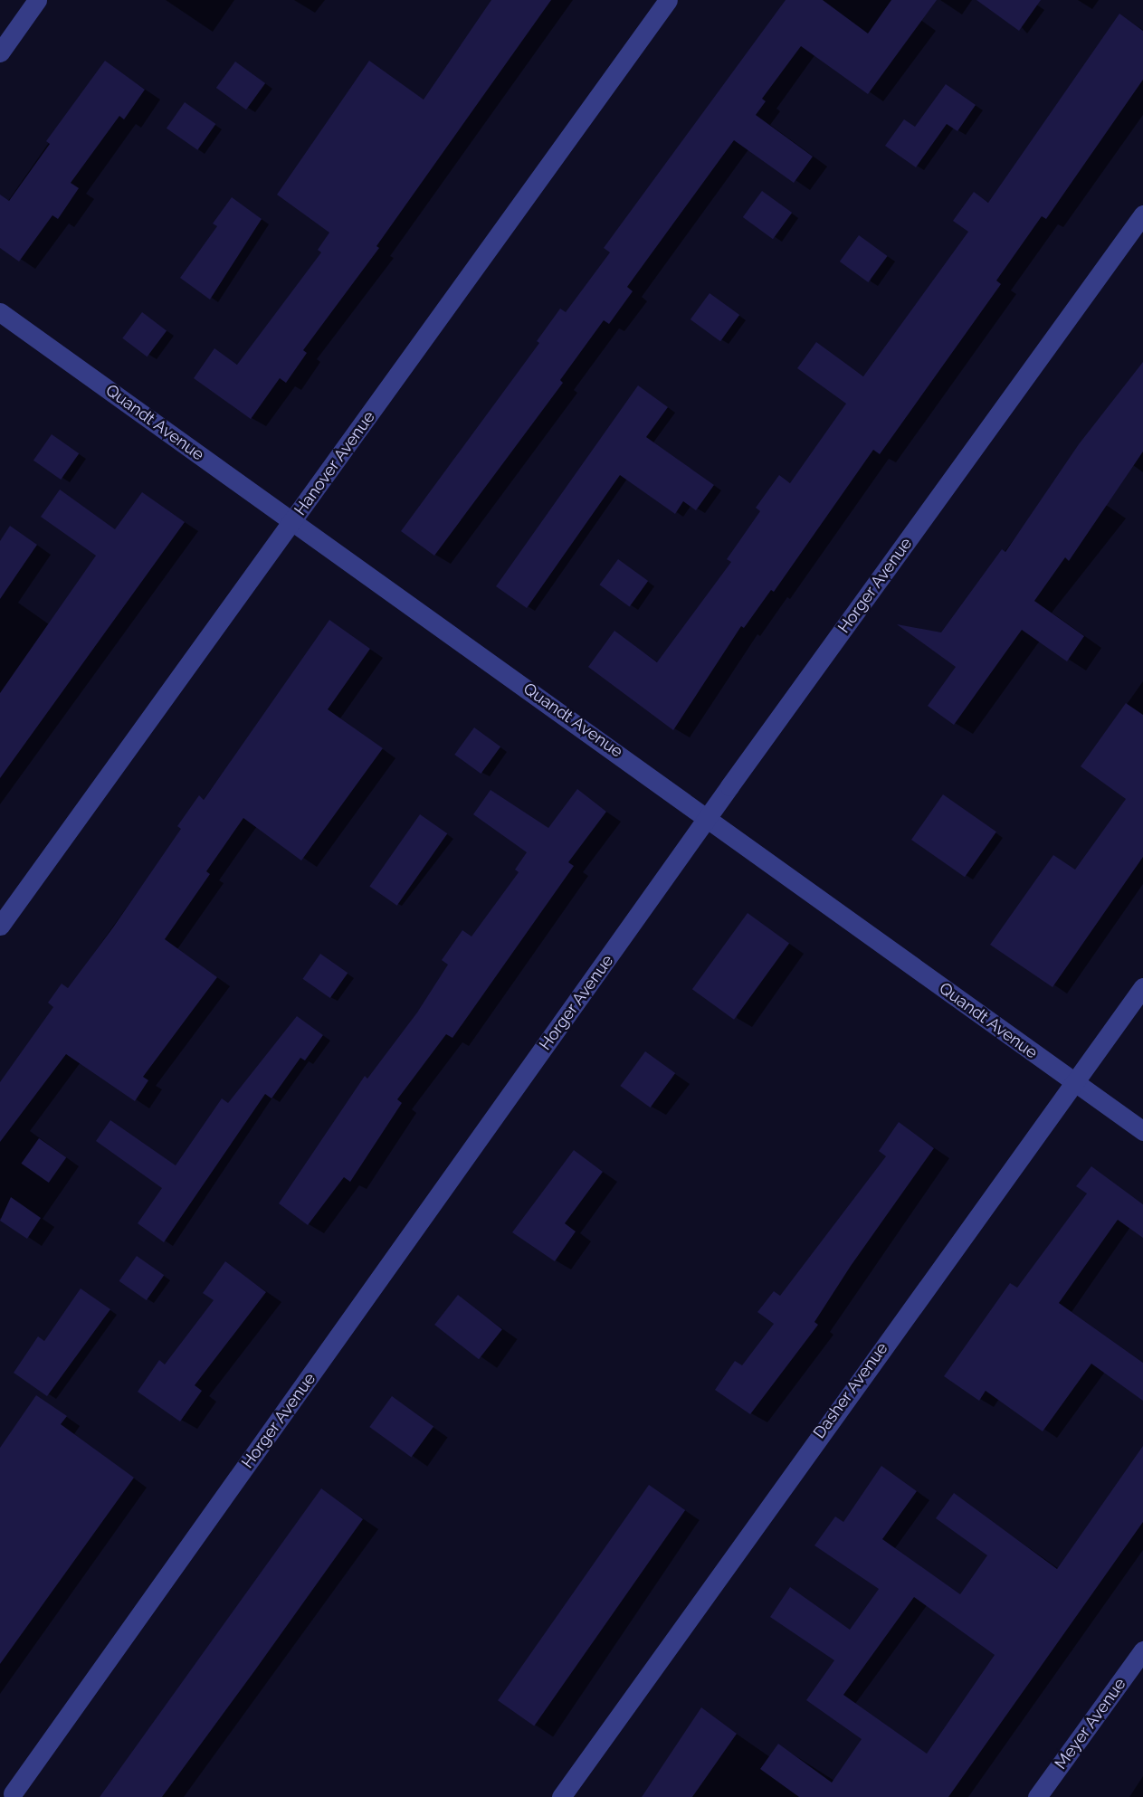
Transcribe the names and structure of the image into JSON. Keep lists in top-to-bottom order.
{
  "streets": {
    "street": [
      "Quandt Avenue",
      "Hanover Avenue",
      "Horger Avenue",
      "Dasher Avenue",
      "Meyer Avenue"
    ]
  },
  "crossings": [
    ["Quandt Avenue", "Hanover Avenue"],
    ["Quandt Avenue", "Horger Avenue"],
    ["Quandt Avenue", "Dasher Avenue"]
  ]
}
